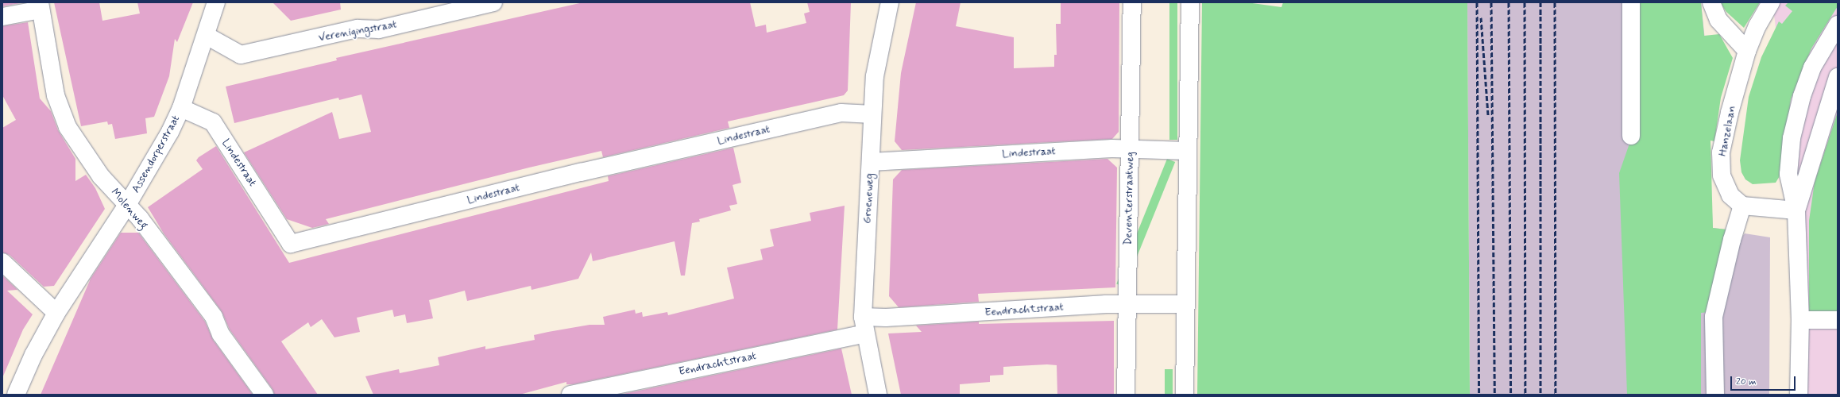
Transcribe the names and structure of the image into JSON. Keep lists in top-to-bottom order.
{
  "streets": {
    "street": [
      "Verenigingstraat",
      "Hanzelaan",
      "Lindestraat",
      "Assendorperstraat",
      "Groeneweg",
      "Deventerstraatweg",
      "Molenweg",
      "Eendrachtstraat"
    ]
  },
  "crossings": [
    ["Verenigingstraat", "Assendorperstraat"],
    ["Lindestraat", "Assendorperstraat"],
    ["Lindestraat", "Groeneweg"],
    ["Lindestraat", "Deventerstraatweg"],
    ["Assendorperstraat", "Molenweg"],
    ["Groeneweg", "Eendrachtstraat"],
    ["Deventerstraatweg", "Eendrachtstraat"]
  ],
  "scale_bar": "20 m"
}
